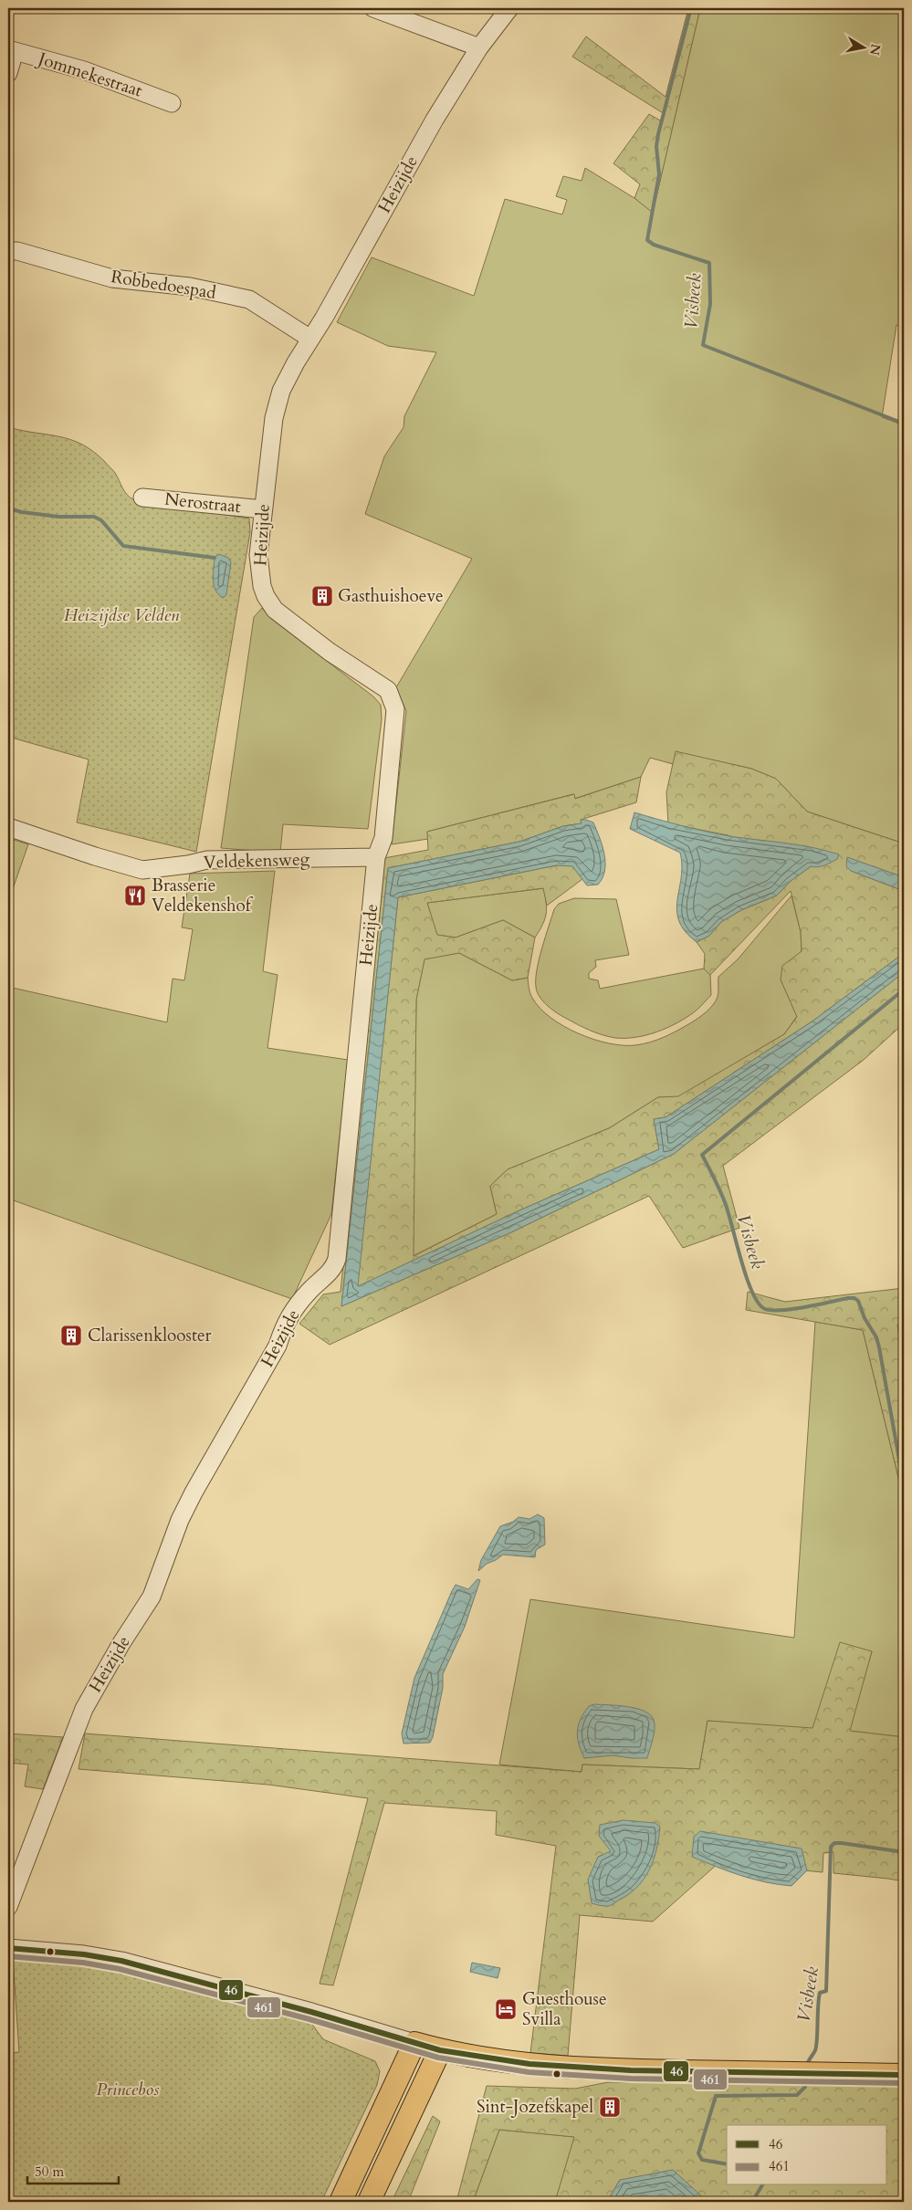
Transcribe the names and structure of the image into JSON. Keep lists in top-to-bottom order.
{
  "streets": {
    "street": [
      "Jommekestraat",
      "Heizijde",
      "Robbedoespad",
      "Nerostraat",
      "Veldekensweg"
    ]
  },
  "crossings": [
    ["Heizijde", "Robbedoespad"],
    ["Heizijde", "Nerostraat"],
    ["Heizijde", "Veldekensweg"]
  ],
  "water": ["Visbeek"],
  "parks": ["Heizijdse Velden", "Princebos"],
  "places": {
    "building": ["Gasthuishoeve", "Clarissenklooster", "Sint-Jozefskapel"],
    "restaurant": ["Brasserie Veldekenshof"],
    "hotel": ["Guesthouse Svilla"]
  },
  "lines": ["transit line 46", "transit line 461"],
  "legend": ["46", "461"],
  "scale_bar": "50 m",
  "north": "right"
}
